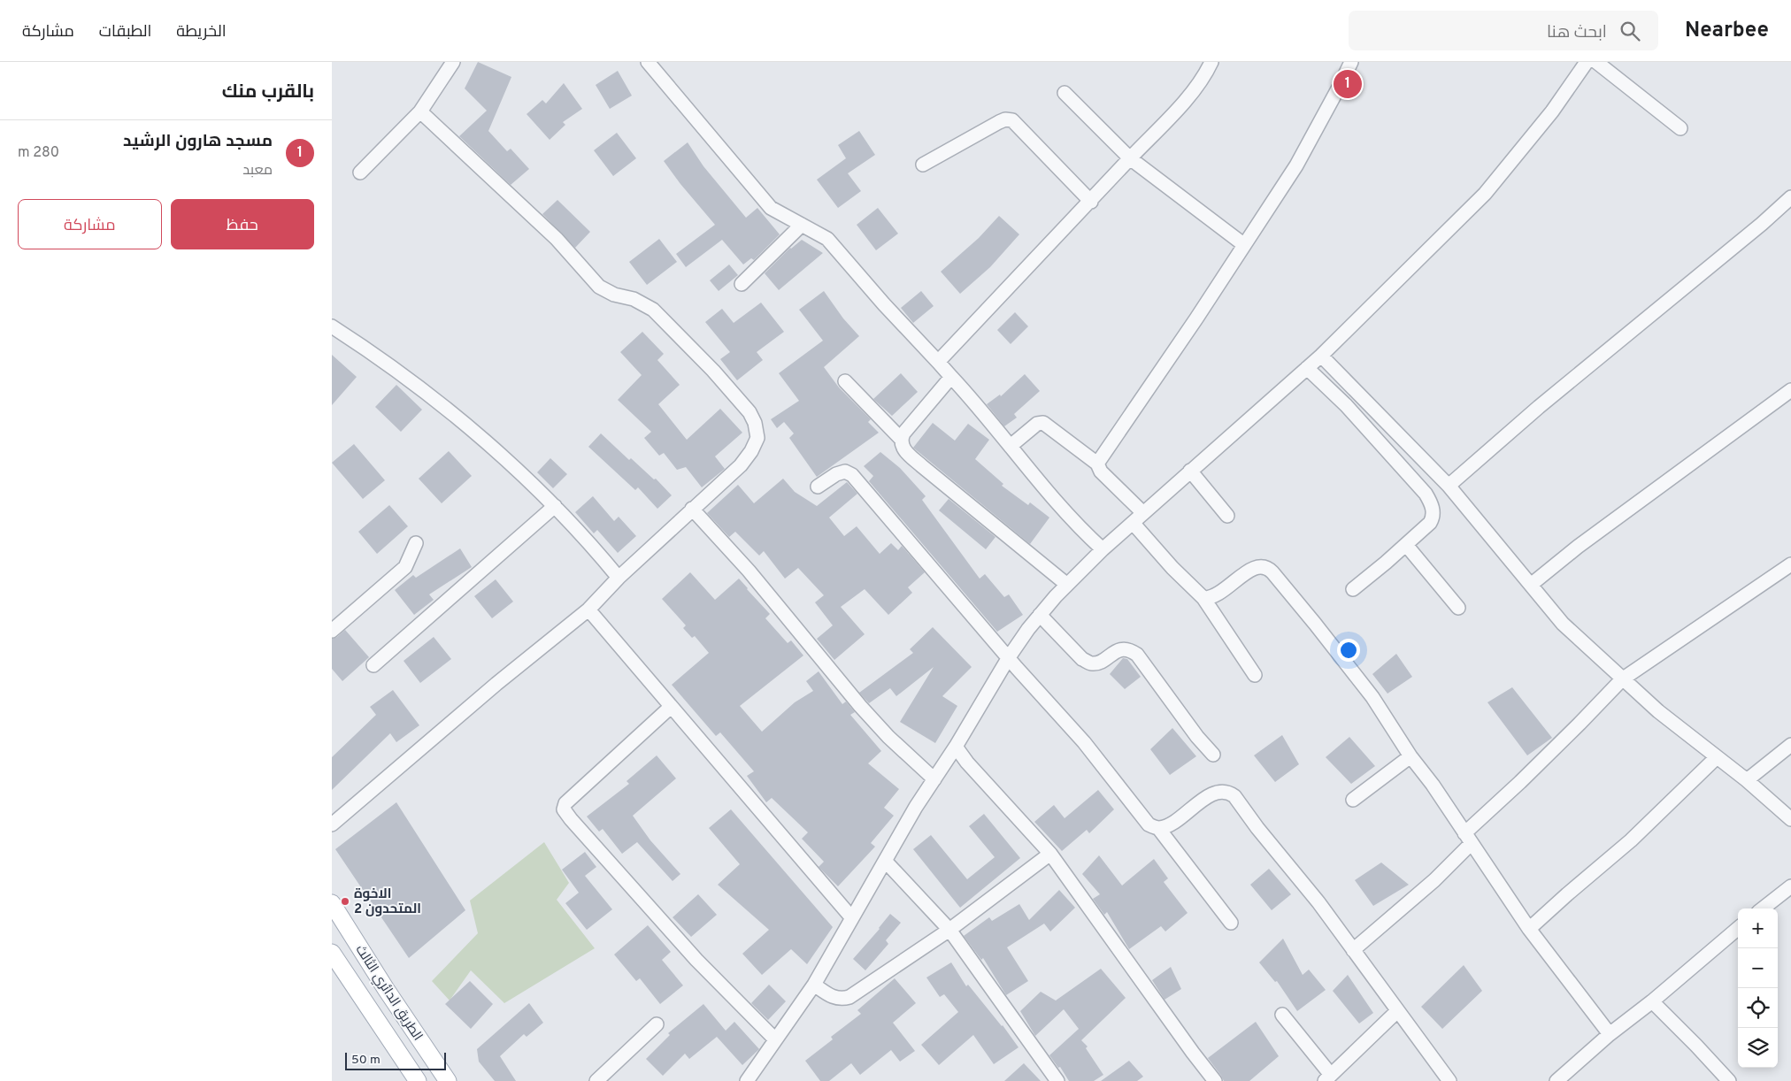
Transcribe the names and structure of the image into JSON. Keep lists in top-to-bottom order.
{
  "streets": {
    "main road": ["الطريق الدائري الثالث"]
  },
  "places": ["الاخوة المتحدون 2"],
  "scale_bar": "50 m",
  "page": {
    "header": "Nearbee",
    "search": "ابحث هنا",
    "nav": ["الخريطة", "الطبقات", "مشاركة"],
    "heading": "بالقرب منك",
    "pins": "1",
    "list": [
      {
        "mark": "1",
        "name": "مسجد هارون الرشيد",
        "note": "معبد",
        "value": "280 m"
      }
    ],
    "buttons": ["حفظ", "مشاركة"],
    "map_buttons": ["+", "−"],
    "scale": "50 m"
  }
}
